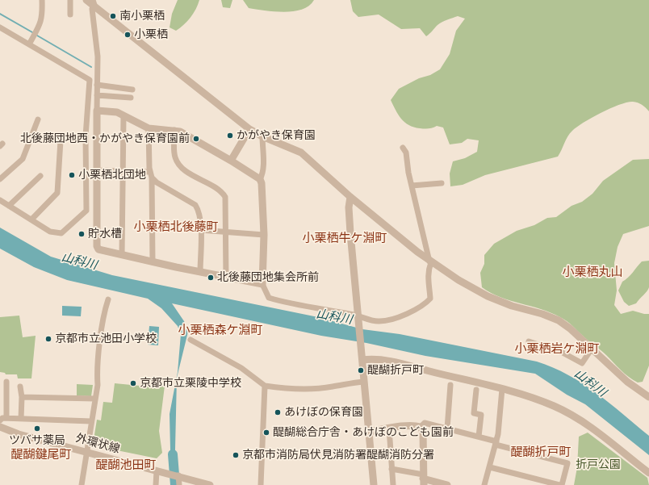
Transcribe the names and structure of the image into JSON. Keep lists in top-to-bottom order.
{
  "streets": {
    "street": ["外環状線"]
  },
  "districts": [
    "小栗栖北後藤町",
    "小栗栖牛ケ淵町",
    "小栗栖丸山",
    "小栗栖森ケ淵町",
    "小栗栖岩ケ淵町",
    "醍醐折戸町",
    "醍醐鍵尾町",
    "醍醐池田町"
  ],
  "water": ["山科川"],
  "parks": ["折戸公園"],
  "places": [
    "南小栗栖",
    "小栗栖",
    "かがやき保育園",
    "北後藤団地西・かがやき保育園前",
    "小栗栖北団地",
    "貯水槽",
    "北後藤団地集会所前",
    "京都市立池田小学校",
    "醍醐折戸町",
    "京都市立栗陵中学校",
    "あけぼの保育園",
    "ツバサ薬局",
    "醍醐総合庁舎・あけぼのこども園前",
    "京都市消防局伏見消防署醍醐消防分署"
  ]
}
